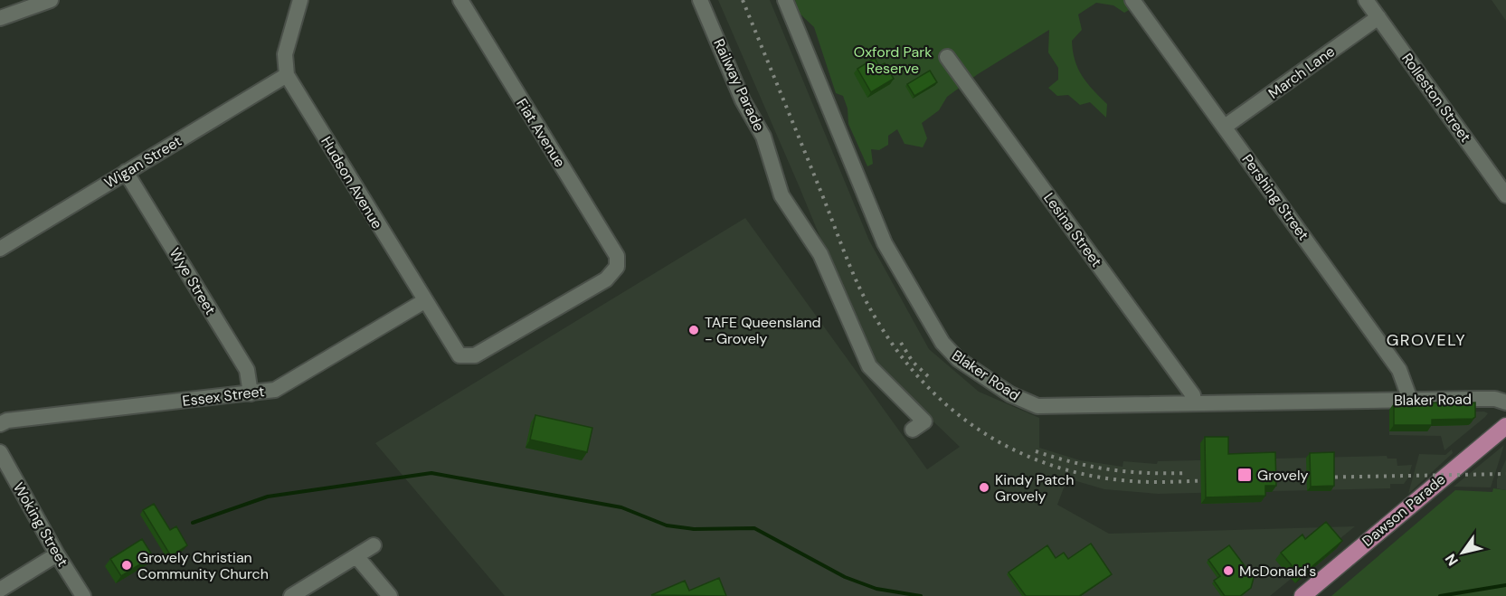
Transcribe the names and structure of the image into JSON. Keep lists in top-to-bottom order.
{
  "streets": {
    "main road": ["Dawson Parade"],
    "street": [
      "March Lane",
      "Railway Parade",
      "Rolleston Street",
      "Fiat Avenue",
      "Wigan Street",
      "Hudson Avenue",
      "Pershing Street",
      "Lesina Street",
      "Wye Street",
      "Blaker Road",
      "Essex Street",
      "Woking Street"
    ]
  },
  "crossings": [
    ["March Lane", "Rolleston Street"],
    ["March Lane", "Pershing Street"],
    ["Fiat Avenue", "Hudson Avenue"],
    ["Wigan Street", "Hudson Avenue"],
    ["Wigan Street", "Wye Street"],
    ["Hudson Avenue", "Essex Street"],
    ["Pershing Street", "Blaker Road"],
    ["Lesina Street", "Blaker Road"],
    ["Wye Street", "Essex Street"]
  ],
  "districts": ["GROVELY"],
  "parks": ["Oxford Park Reserve"],
  "places": {
    "other": [
      "TAFE Queensland - Grovely",
      "Kindy Patch Grovely",
      "Grovely Christian Community Church",
      "McDonald's"
    ],
    "transit": ["Grovely"]
  },
  "north": "bottom left"
}
